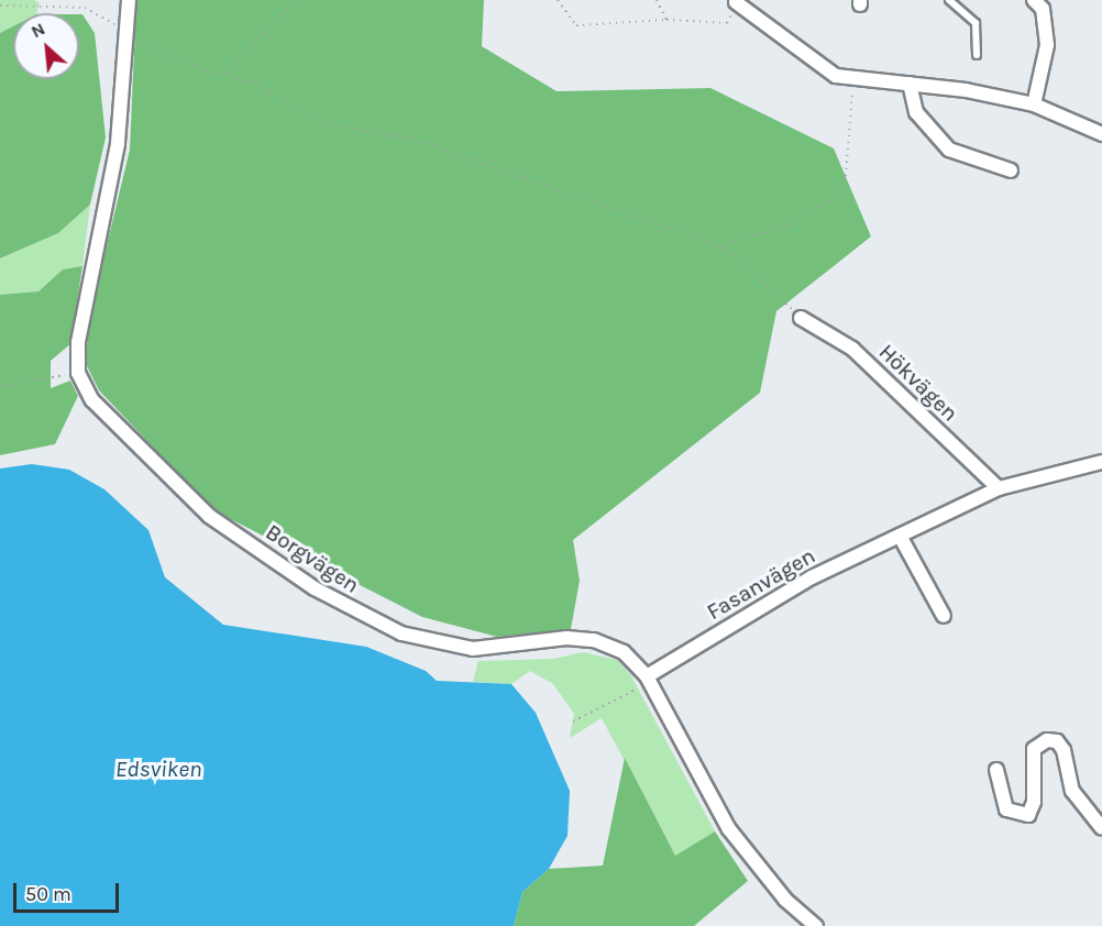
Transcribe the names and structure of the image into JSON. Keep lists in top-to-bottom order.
{
  "streets": {
    "street": ["Hökvägen", "Borgvägen", "Fasanvägen"]
  },
  "crossings": [
    ["Hökvägen", "Fasanvägen"],
    ["Borgvägen", "Fasanvägen"]
  ],
  "water": ["Edsviken"],
  "scale_bar": "50 m",
  "north": "top left"
}
